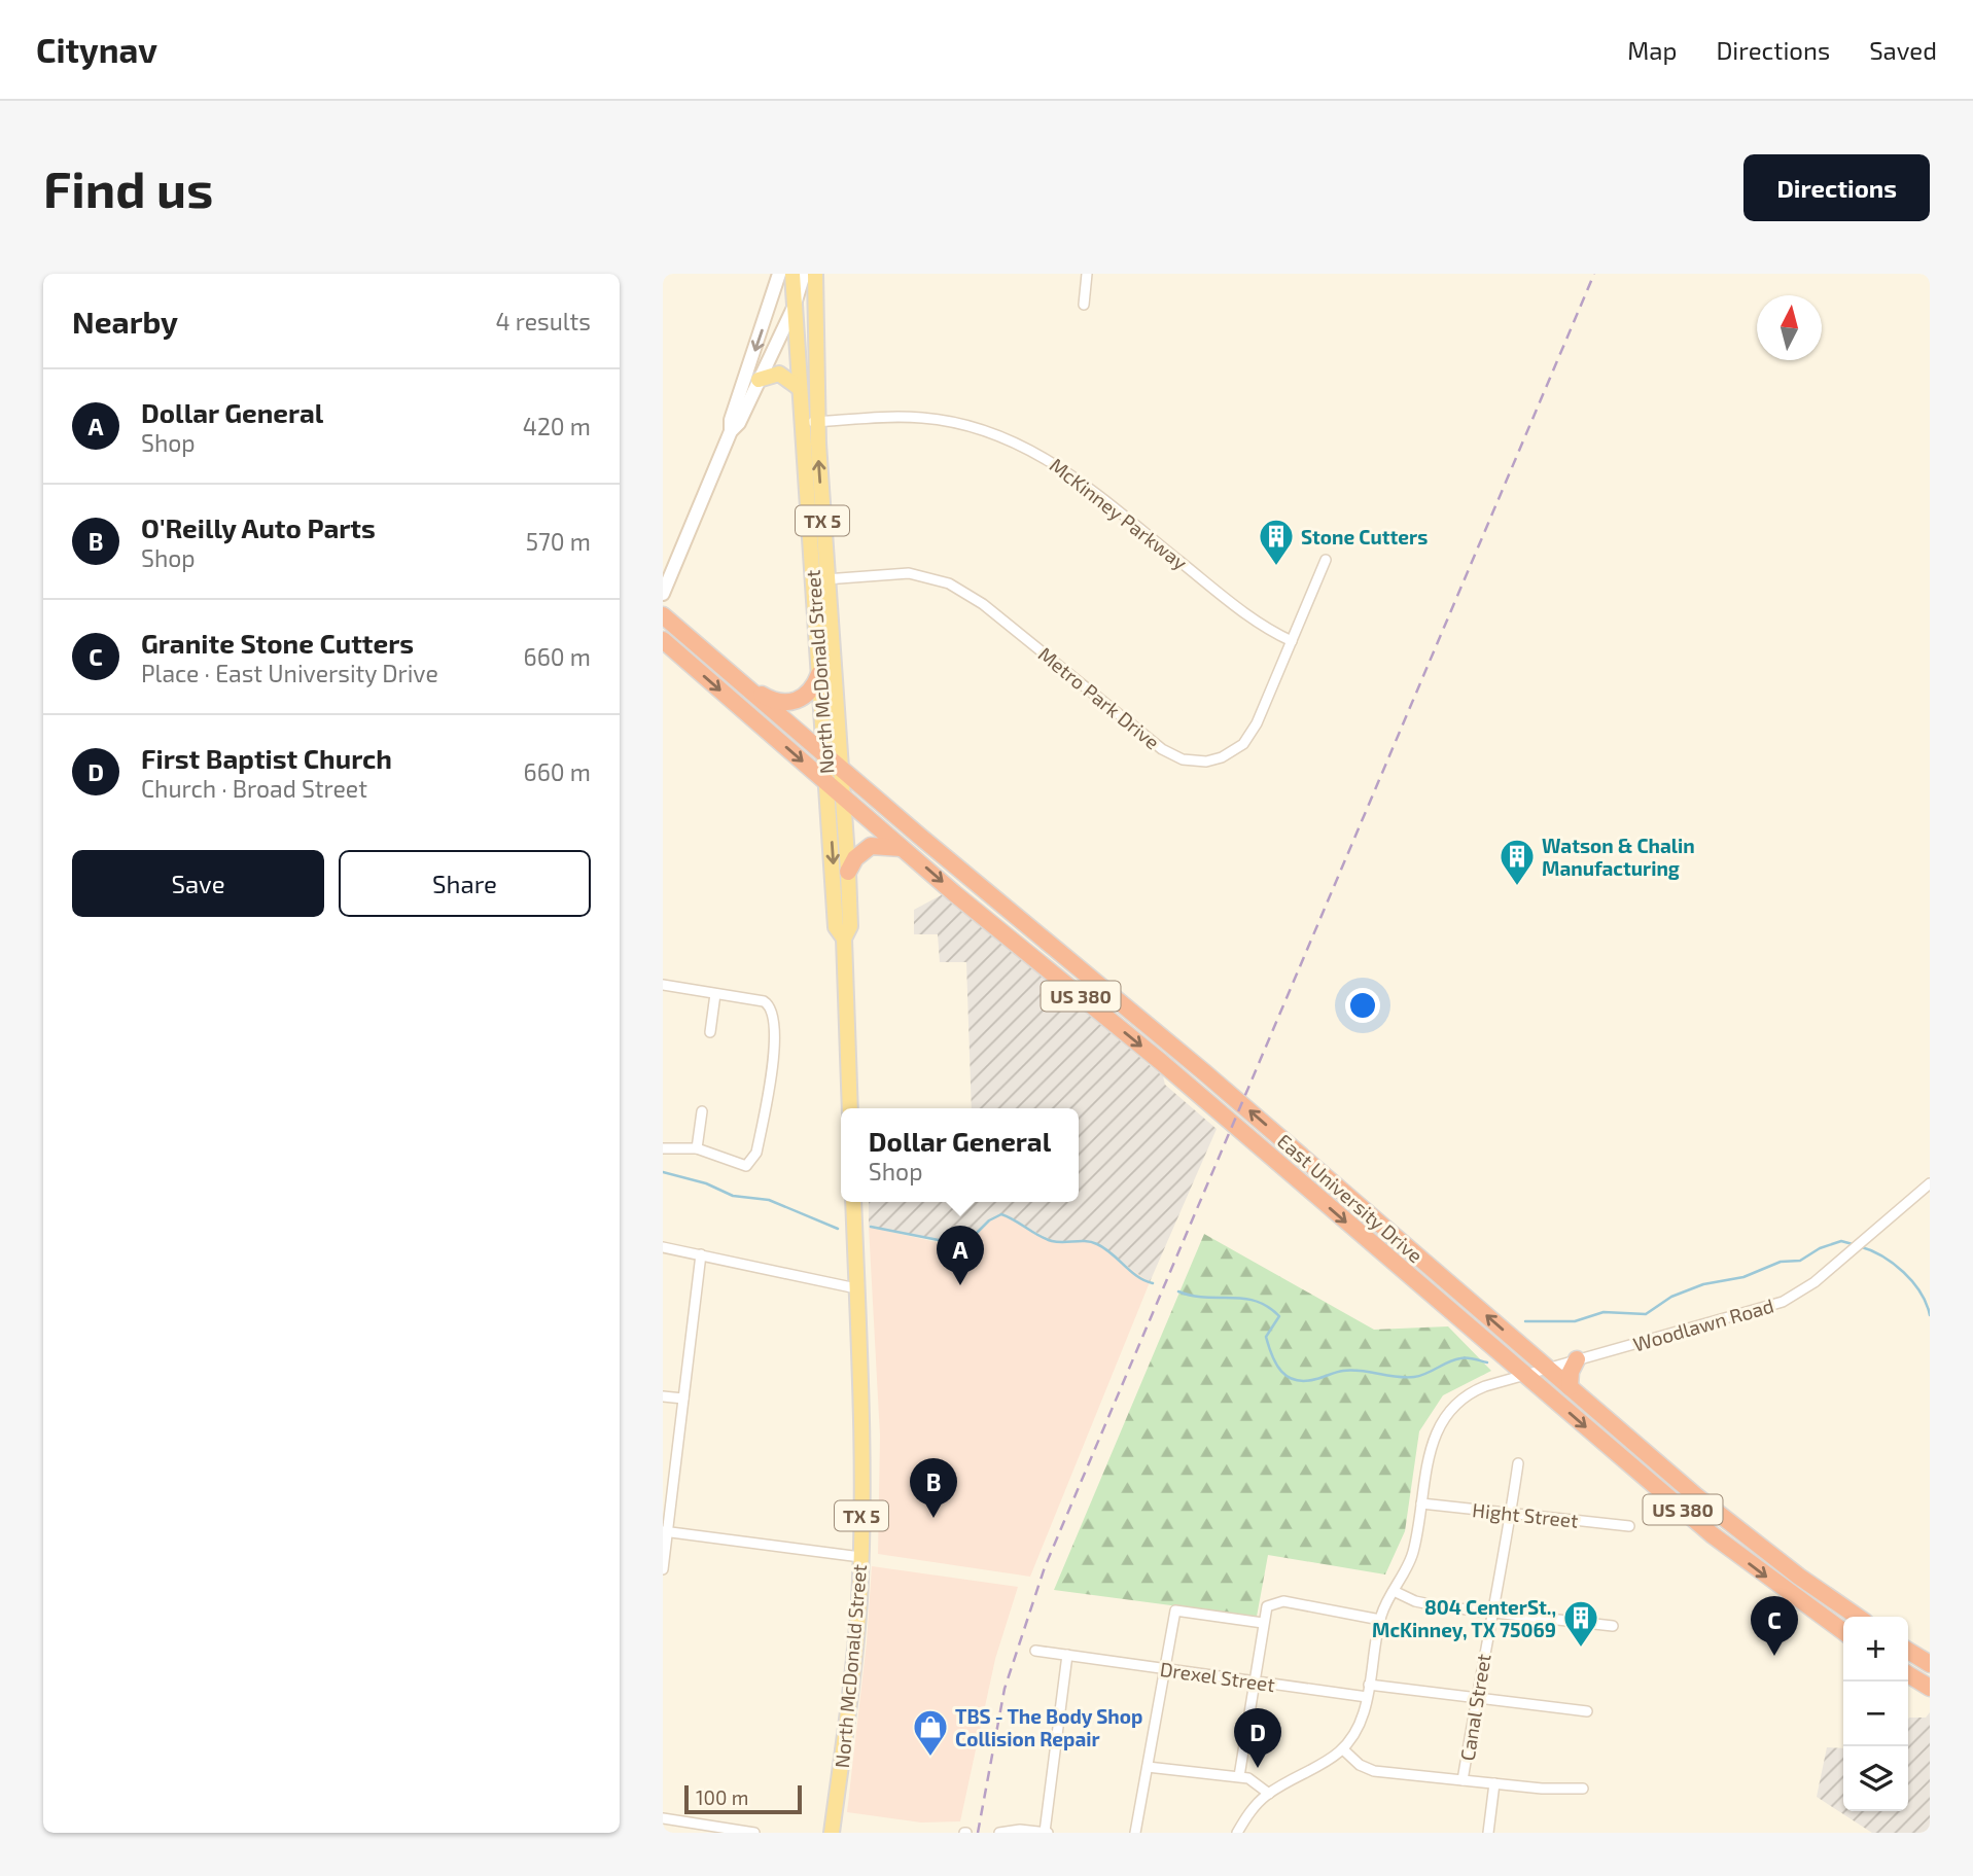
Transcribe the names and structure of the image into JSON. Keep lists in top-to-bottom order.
{
  "streets": {
    "highway": ["US 380", "East University Drive"],
    "main road": ["TX 5", "North McDonald Street"],
    "street": [
      "McKinney Parkway",
      "Metro Park Drive",
      "Woodlawn Road",
      "Hight Street",
      "Drexel Street",
      "Canal Street"
    ]
  },
  "crossings": [
    ["McKinney Parkway", "North McDonald Street"],
    ["McKinney Parkway", "Metro Park Drive"],
    ["North McDonald Street", "Metro Park Drive"],
    ["North McDonald Street", "US 380"],
    ["North McDonald Street", "East University Drive"],
    ["US 380", "East University Drive"],
    ["East University Drive", "Woodlawn Road"],
    ["Woodlawn Road", "Hight Street"],
    ["Woodlawn Road", "Drexel Street"],
    ["Hight Street", "Canal Street"]
  ],
  "places": {
    "building": ["Stone Cutters", "Watson & Chalin Manufacturing", "804 CenterSt., McKinney, TX 75069"],
    "shop": ["TBS - The Body Shop Collision Repair"]
  },
  "scale_bar": "100 m",
  "north": "top",
  "page": {
    "header": "Citynav",
    "nav": ["Map", "Directions", "Saved"],
    "buttons": [
      "Directions",
      ["Save", "Share"]
    ],
    "title": "Find us",
    "heading": ["Nearby", "4 results"],
    "list": [
      {
        "mark": "A",
        "name": "Dollar General",
        "note": "Shop",
        "value": "420 m"
      },
      {
        "mark": "B",
        "name": "O'Reilly Auto Parts",
        "note": "Shop",
        "value": "570 m"
      },
      {
        "mark": "C",
        "name": "Granite Stone Cutters",
        "note": "Place · East University Drive",
        "value": "660 m"
      },
      {
        "mark": "D",
        "name": "First Baptist Church",
        "note": "Church · Broad Street",
        "value": "660 m"
      }
    ],
    "popup": ["Dollar General", "Shop"],
    "pins": [
      "A",
      "B",
      "C",
      "D"
    ],
    "map_buttons": ["+", "−"],
    "scale": "100 m"
  }
}
